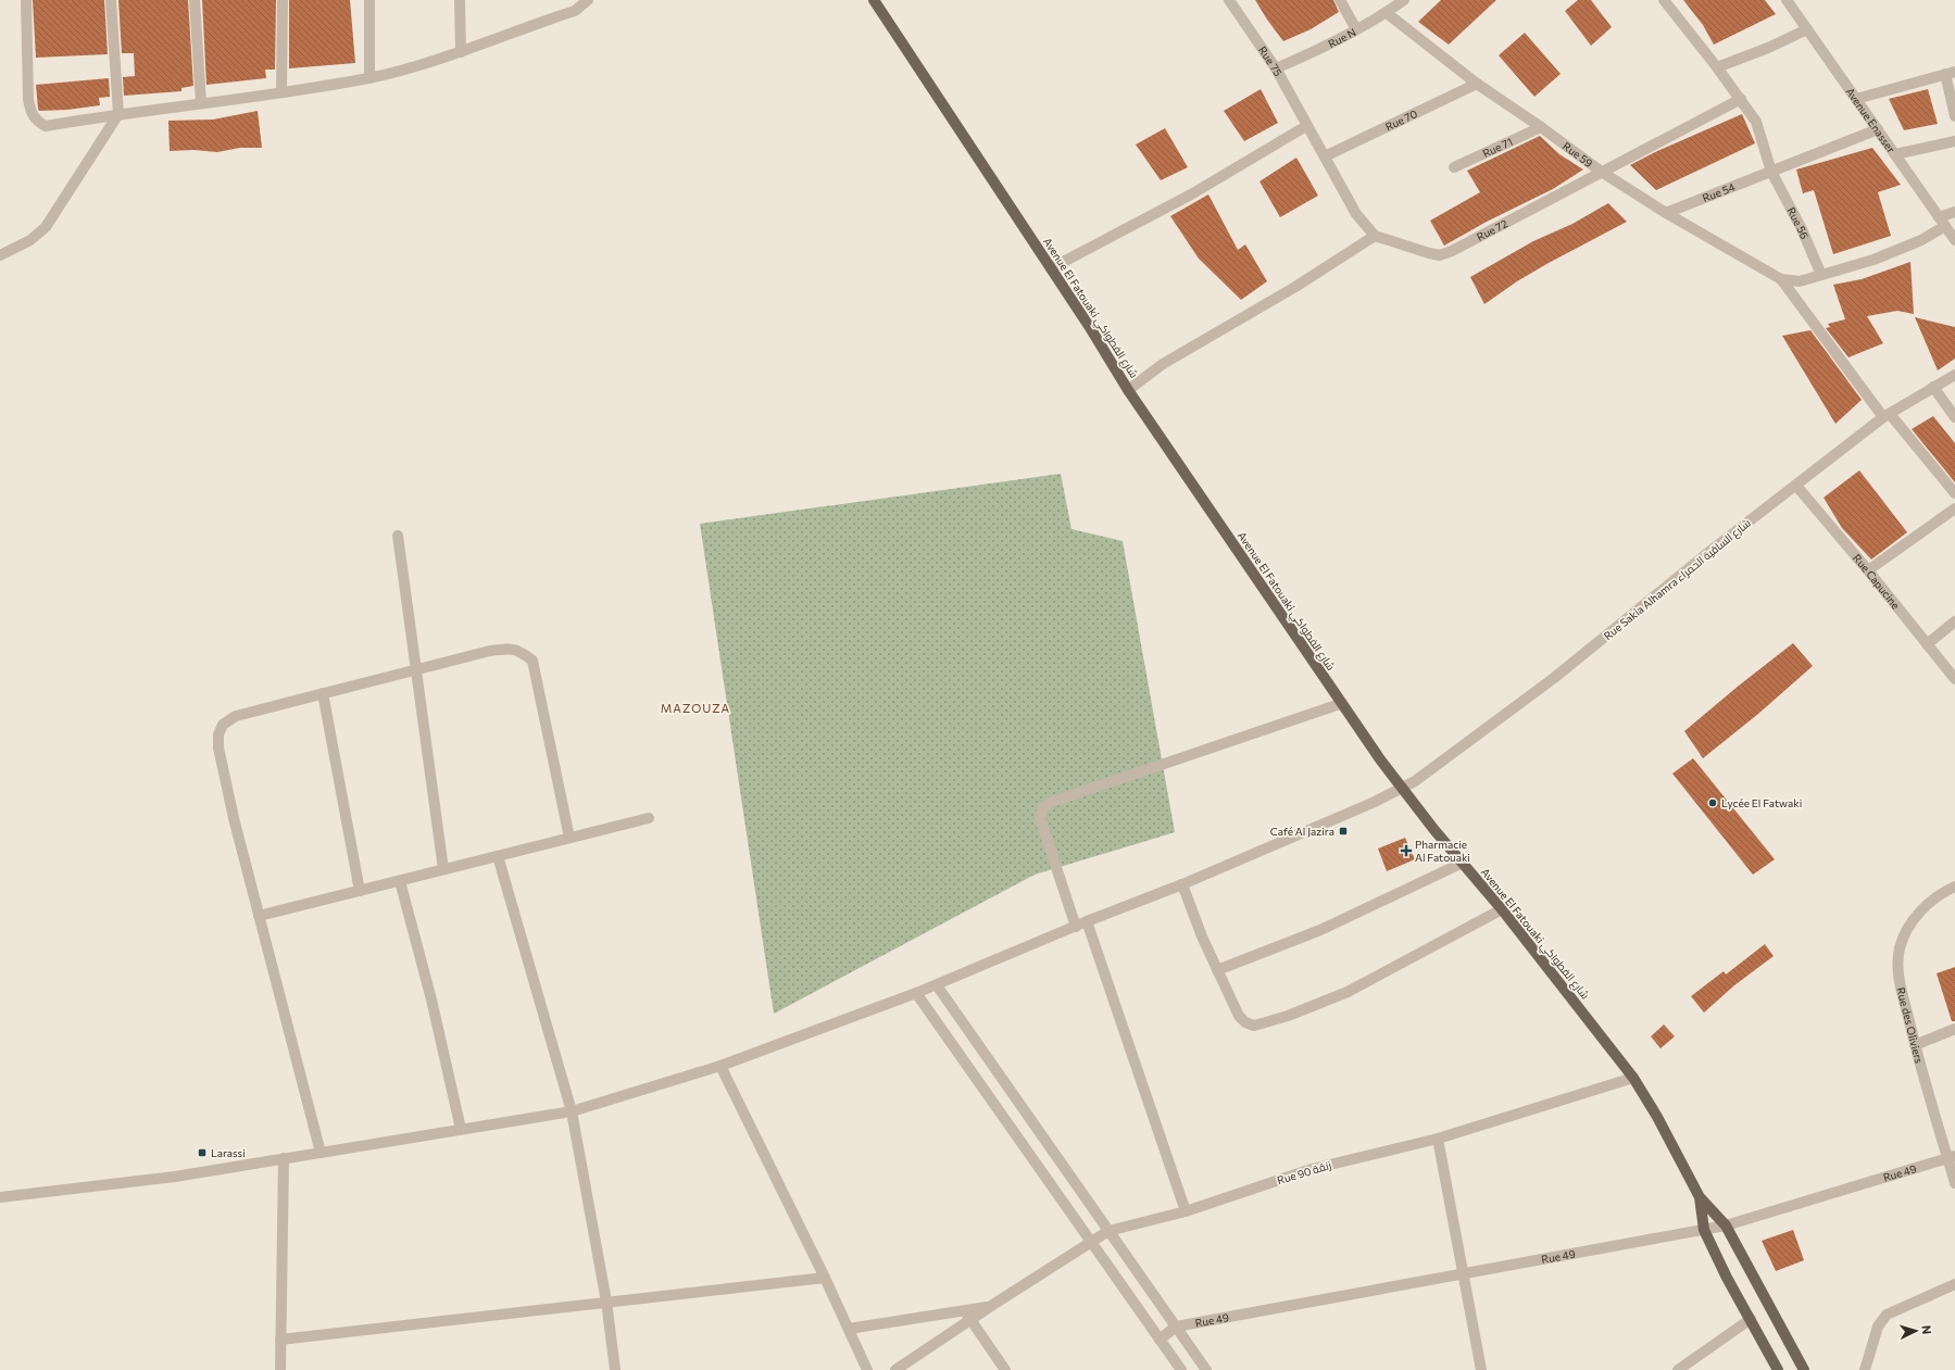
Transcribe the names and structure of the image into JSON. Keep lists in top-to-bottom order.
{
  "streets": {
    "main road": ["Avenue El Fatouaki شارع الفطواكي"],
    "street": [
      "Rue N",
      "Rue 75",
      "Avenue Enasser",
      "Rue 70",
      "Rue 71",
      "Rue 59",
      "Rue 54",
      "Rue 56",
      "Rue 72",
      "Rue Sakia Alhamra شارع الساقية الحمراء",
      "Rue Capucine",
      "Rue des Oliviers",
      "Rue 90 زنقة",
      "Rue 49"
    ]
  },
  "crossings": [
    ["Rue N", "Rue 75"],
    ["Rue N", "Rue 59"],
    ["Rue 75", "Rue 70"],
    ["Rue 75", "Rue 72"],
    ["Avenue Enasser", "Rue 54"],
    ["Rue 70", "Rue 59"],
    ["Rue 71", "Rue 59"],
    ["Rue 59", "Rue 54"],
    ["Rue 59", "Rue 72"],
    ["Rue 54", "Rue 56"],
    ["Rue 56", "Rue 72"],
    ["Avenue El Fatouaki شارع الفطواكي", "Rue Sakia Alhamra شارع الساقية الحمراء"],
    ["Avenue El Fatouaki شارع الفطواكي", "Rue 90 زنقة"],
    ["Avenue El Fatouaki شارع الفطواكي", "Rue 49"],
    ["Rue Sakia Alhamra شارع الساقية الحمراء", "Rue Capucine"],
    ["Rue des Oliviers", "Rue 49"]
  ],
  "districts": ["MAZOUZA"],
  "places": {
    "other": ["Lycée El Fatwaki"],
    "transit": ["Café Al Jazira", "Larassi"],
    "health": ["Pharmacie Al Fatouaki"]
  },
  "north": "right"
}
